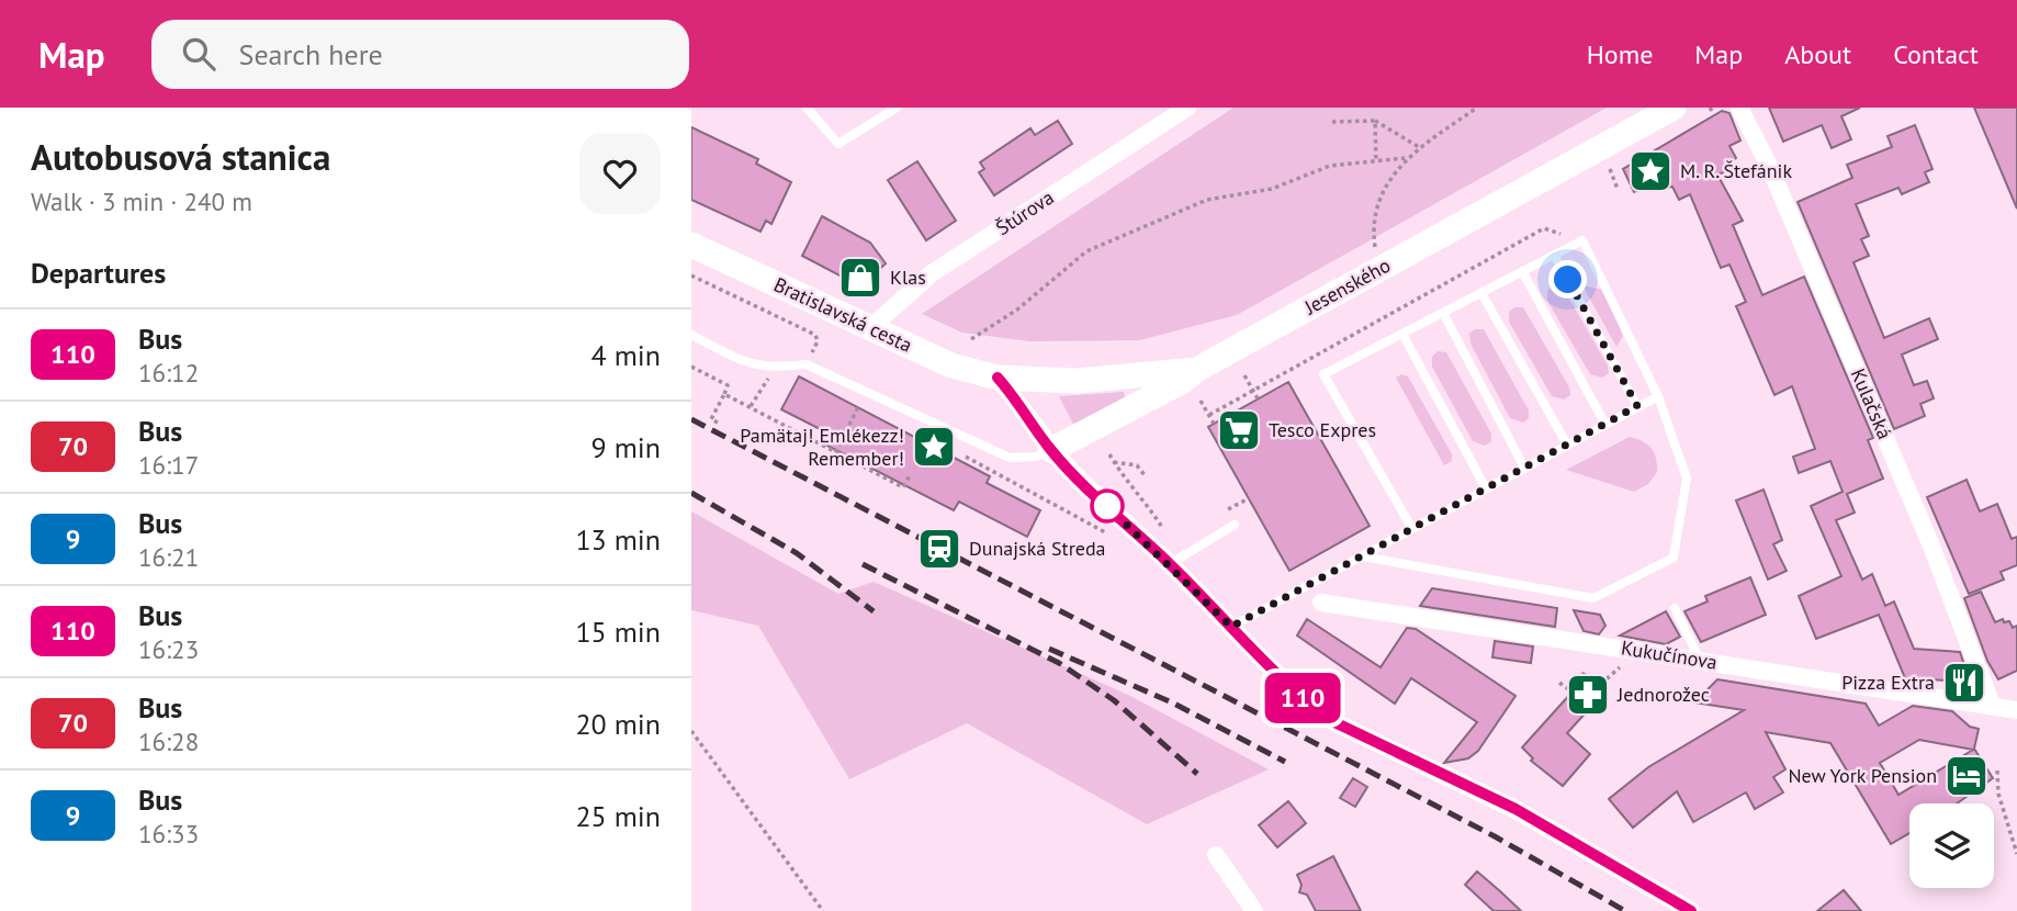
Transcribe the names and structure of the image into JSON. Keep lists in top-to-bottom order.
{
  "streets": {
    "street": [
      "Štúrova",
      "Jesenského",
      "Bratislavská cesta",
      "Kulačská",
      "Kukučínova"
    ]
  },
  "crossings": [
    ["Štúrova", "Bratislavská cesta"],
    ["Jesenského", "Bratislavská cesta"],
    ["Kulačská", "Kukučínova"]
  ],
  "places": {
    "place": ["M. R. Štefánik", "Pamätaj! Emlékezz! Remember!"],
    "shop": ["Klas"],
    "supermarket": ["Tesco Expres"],
    "station": ["Dunajská Streda"],
    "restaurant": ["Pizza Extra"],
    "pharmacy": ["Jednorožec"],
    "hotel": ["New York Pension"]
  },
  "lines": ["bus line 110"],
  "page": {
    "header": "Map",
    "search": "Search here",
    "nav": [
      "Home",
      "Map",
      "About",
      "Contact"
    ],
    "heading": [
      ["Autobusová stanica", "Walk · 3 min · 240 m"],
      "Departures"
    ],
    "on_map": "110",
    "list": [
      {
        "mark": "110",
        "name": "Bus",
        "note": "16:12",
        "value": "4 min"
      },
      {
        "mark": "70",
        "name": "Bus",
        "note": "16:17",
        "value": "9 min"
      },
      {
        "mark": "9",
        "name": "Bus",
        "note": "16:21",
        "value": "13 min"
      },
      {
        "mark": "110",
        "name": "Bus",
        "note": "16:23",
        "value": "15 min"
      },
      {
        "mark": "70",
        "name": "Bus",
        "note": "16:28",
        "value": "20 min"
      },
      {
        "mark": "9",
        "name": "Bus",
        "note": "16:33",
        "value": "25 min"
      }
    ]
  }
}
